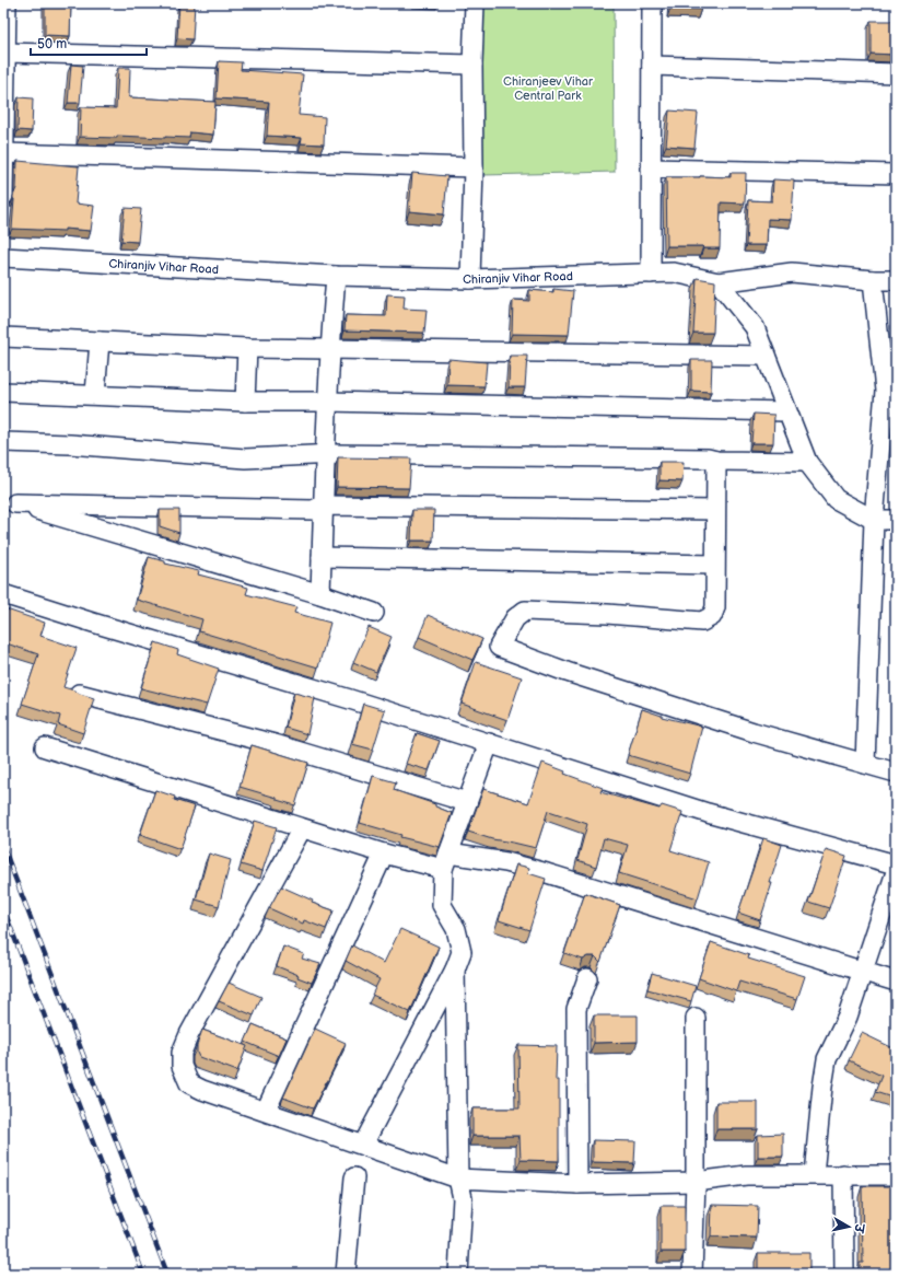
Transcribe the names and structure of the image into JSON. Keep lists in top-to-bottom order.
{
  "streets": {
    "street": ["Chiranjiv Vihar Road"]
  },
  "parks": ["Chiranjeev Vihar Central Park"],
  "scale_bar": "50 m",
  "north": "right"
}
